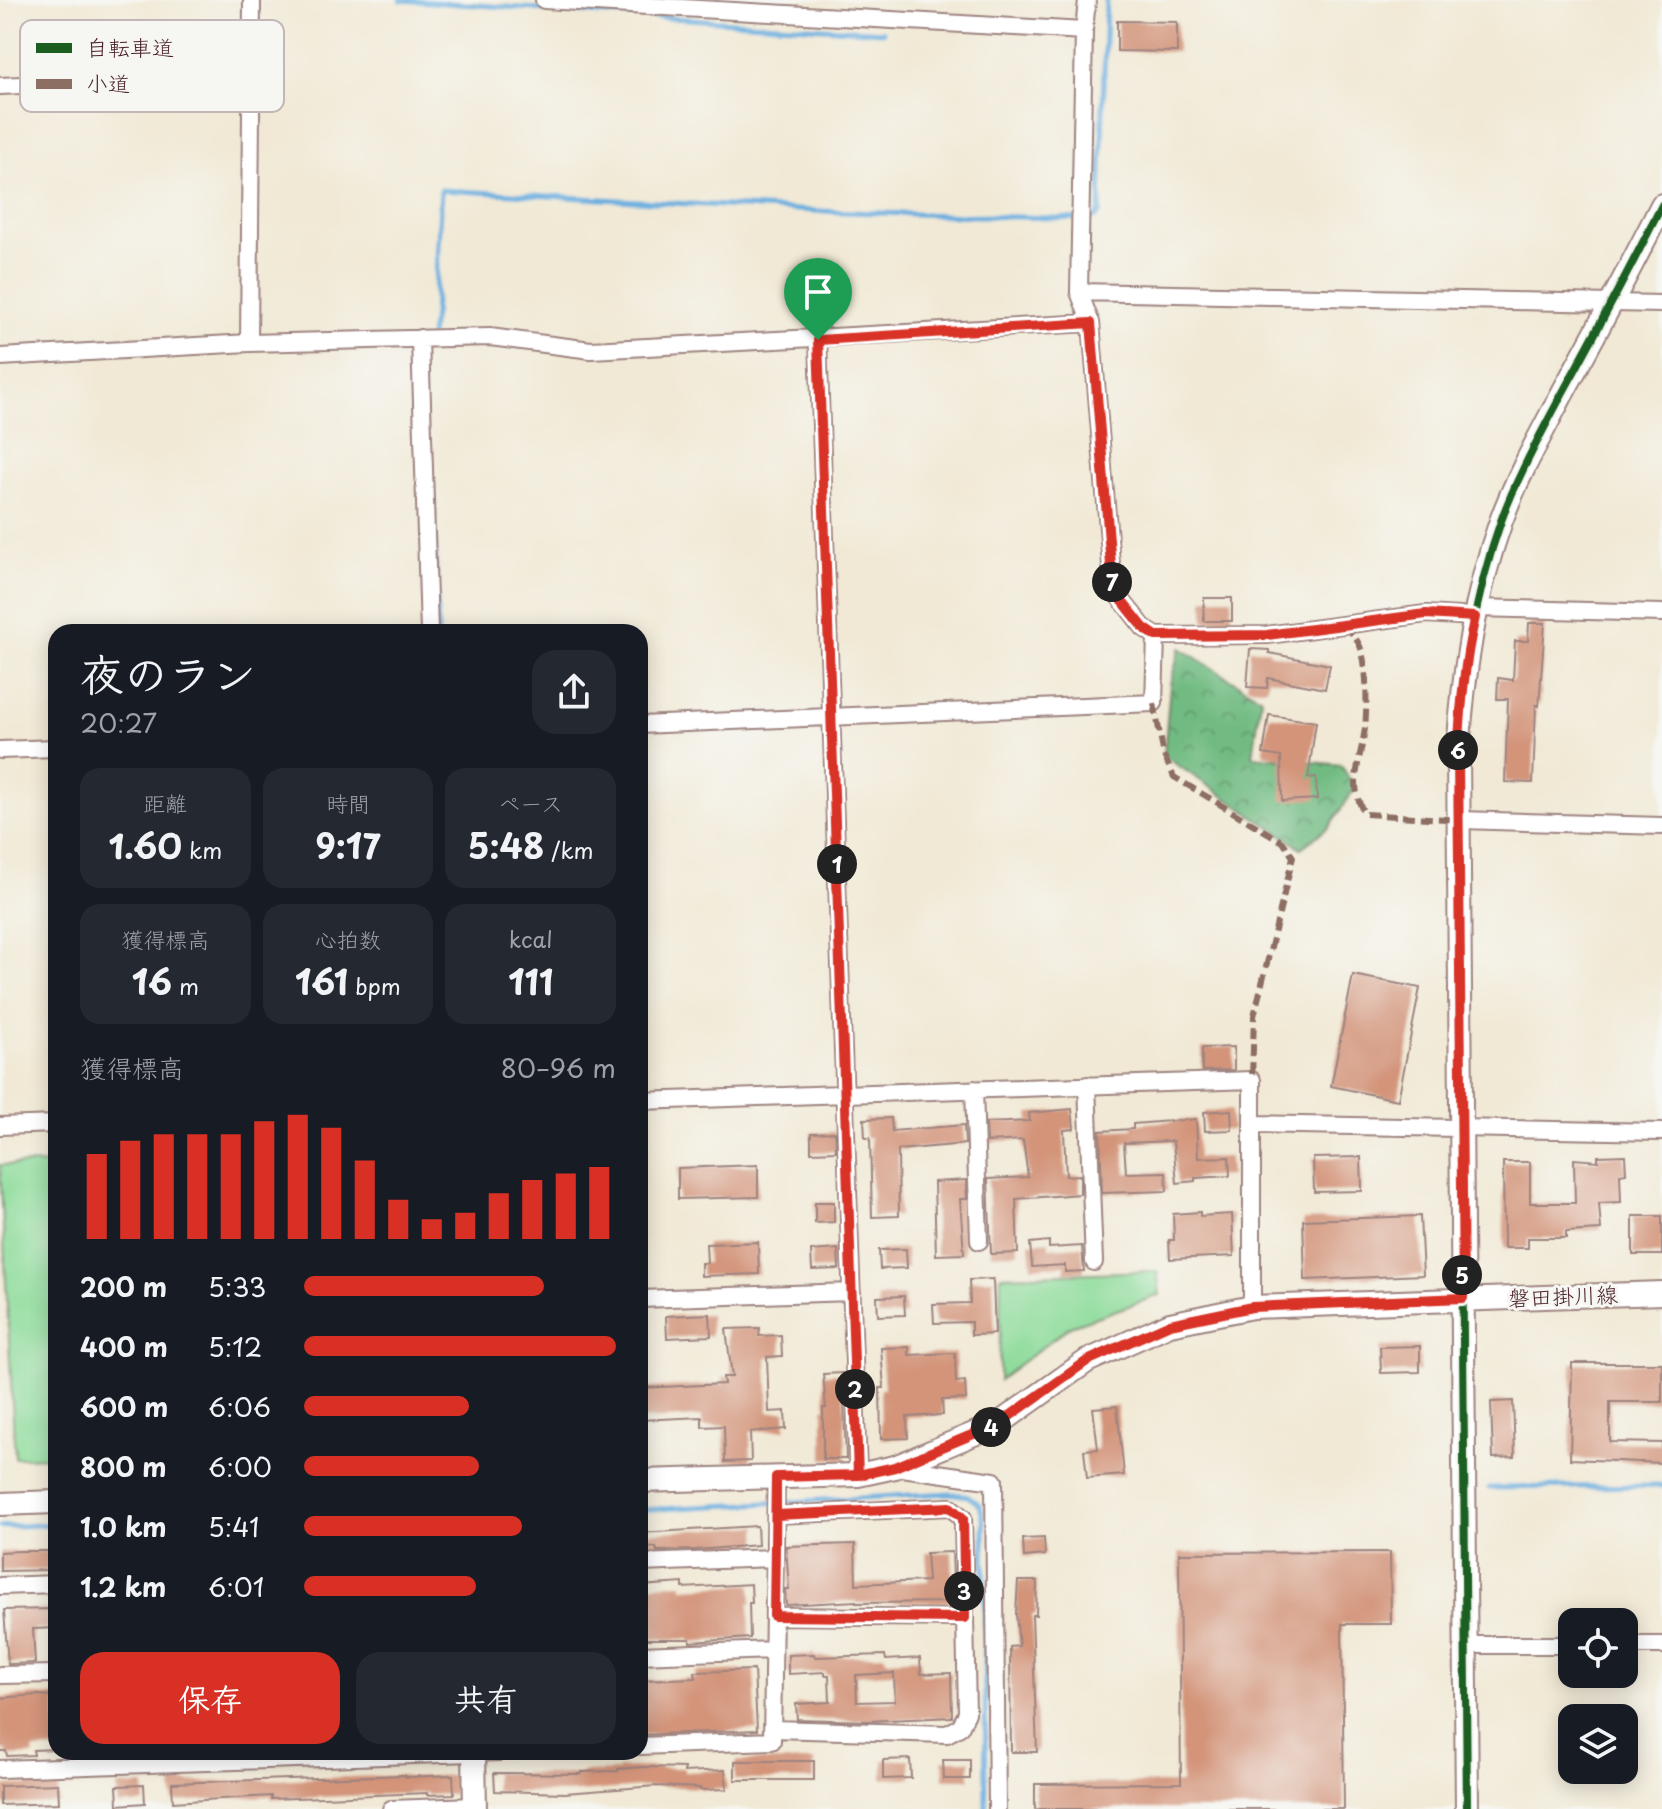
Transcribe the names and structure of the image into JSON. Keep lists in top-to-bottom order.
{
  "streets": {
    "street": ["磐田掛川線"]
  },
  "legend": ["自転車道", "小道"],
  "page": {
    "pins": [
      "7",
      "6",
      "1",
      "5",
      "2",
      "4",
      "3"
    ],
    "heading": ["夜のラン", "20:27"],
    "stats": [
      ["距離", "1.60 km"],
      ["時間", "9:17"],
      ["ペース", "5:48 /km"],
      ["獲得標高", "16 m"],
      ["心拍数", "161 bpm"],
      ["kcal", "111"]
    ],
    "chart": ["獲得標高", "80–96 m"],
    "list": [
      {
        "name": "200 m",
        "note": "5:33"
      },
      {
        "name": "400 m",
        "note": "5:12"
      },
      {
        "name": "600 m",
        "note": "6:06"
      },
      {
        "name": "800 m",
        "note": "6:00"
      },
      {
        "name": "1.0 km",
        "note": "5:41"
      },
      {
        "name": "1.2 km",
        "note": "6:01"
      }
    ],
    "buttons": ["保存", "共有"]
  }
}
